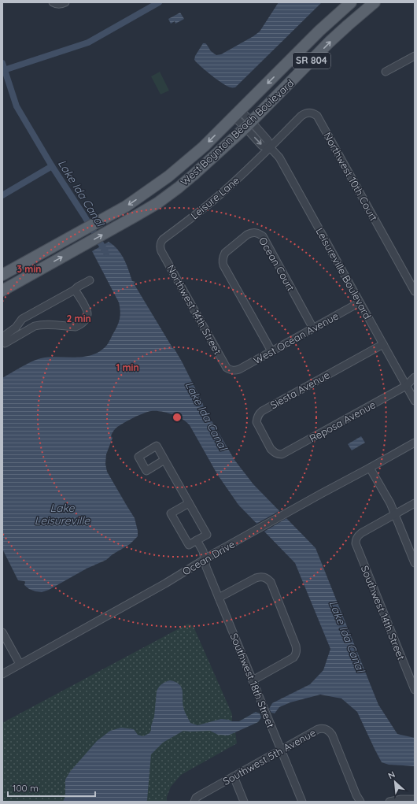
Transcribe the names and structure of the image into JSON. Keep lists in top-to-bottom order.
{
  "streets": {
    "main road": ["SR 804", "West Boynton Beach Boulevard"],
    "street": [
      "Northwest 10th Court",
      "Leisure Lane",
      "Ocean Court",
      "Leisureville Boulevard",
      "Northwest 14th Street",
      "West Ocean Avenue",
      "Siesta Avenue",
      "Reposa Avenue",
      "Ocean Drive",
      "Southwest 14th Street",
      "Southwest 18th Street",
      "Southwest 5th Avenue"
    ]
  },
  "crossings": [
    ["West Boynton Beach Boulevard", "Leisureville Boulevard"],
    ["Northwest 10th Court", "Leisure Lane"],
    ["Northwest 10th Court", "Leisureville Boulevard"],
    ["Leisure Lane", "Leisureville Boulevard"],
    ["Leisure Lane", "Northwest 14th Street"],
    ["Ocean Court", "West Ocean Avenue"],
    ["Leisureville Boulevard", "West Ocean Avenue"],
    ["Leisureville Boulevard", "Siesta Avenue"],
    ["Leisureville Boulevard", "Reposa Avenue"],
    ["Northwest 14th Street", "West Ocean Avenue"],
    ["Siesta Avenue", "Reposa Avenue"],
    ["Ocean Drive", "Southwest 18th Street"],
    ["Southwest 18th Street", "Southwest 5th Avenue"]
  ],
  "water": ["Lake Ida Canal", "Lake Leisureville"],
  "scale_bar": "100 m",
  "north": "top left",
  "rings": ["3 min", "2 min", "1 min"]
}
